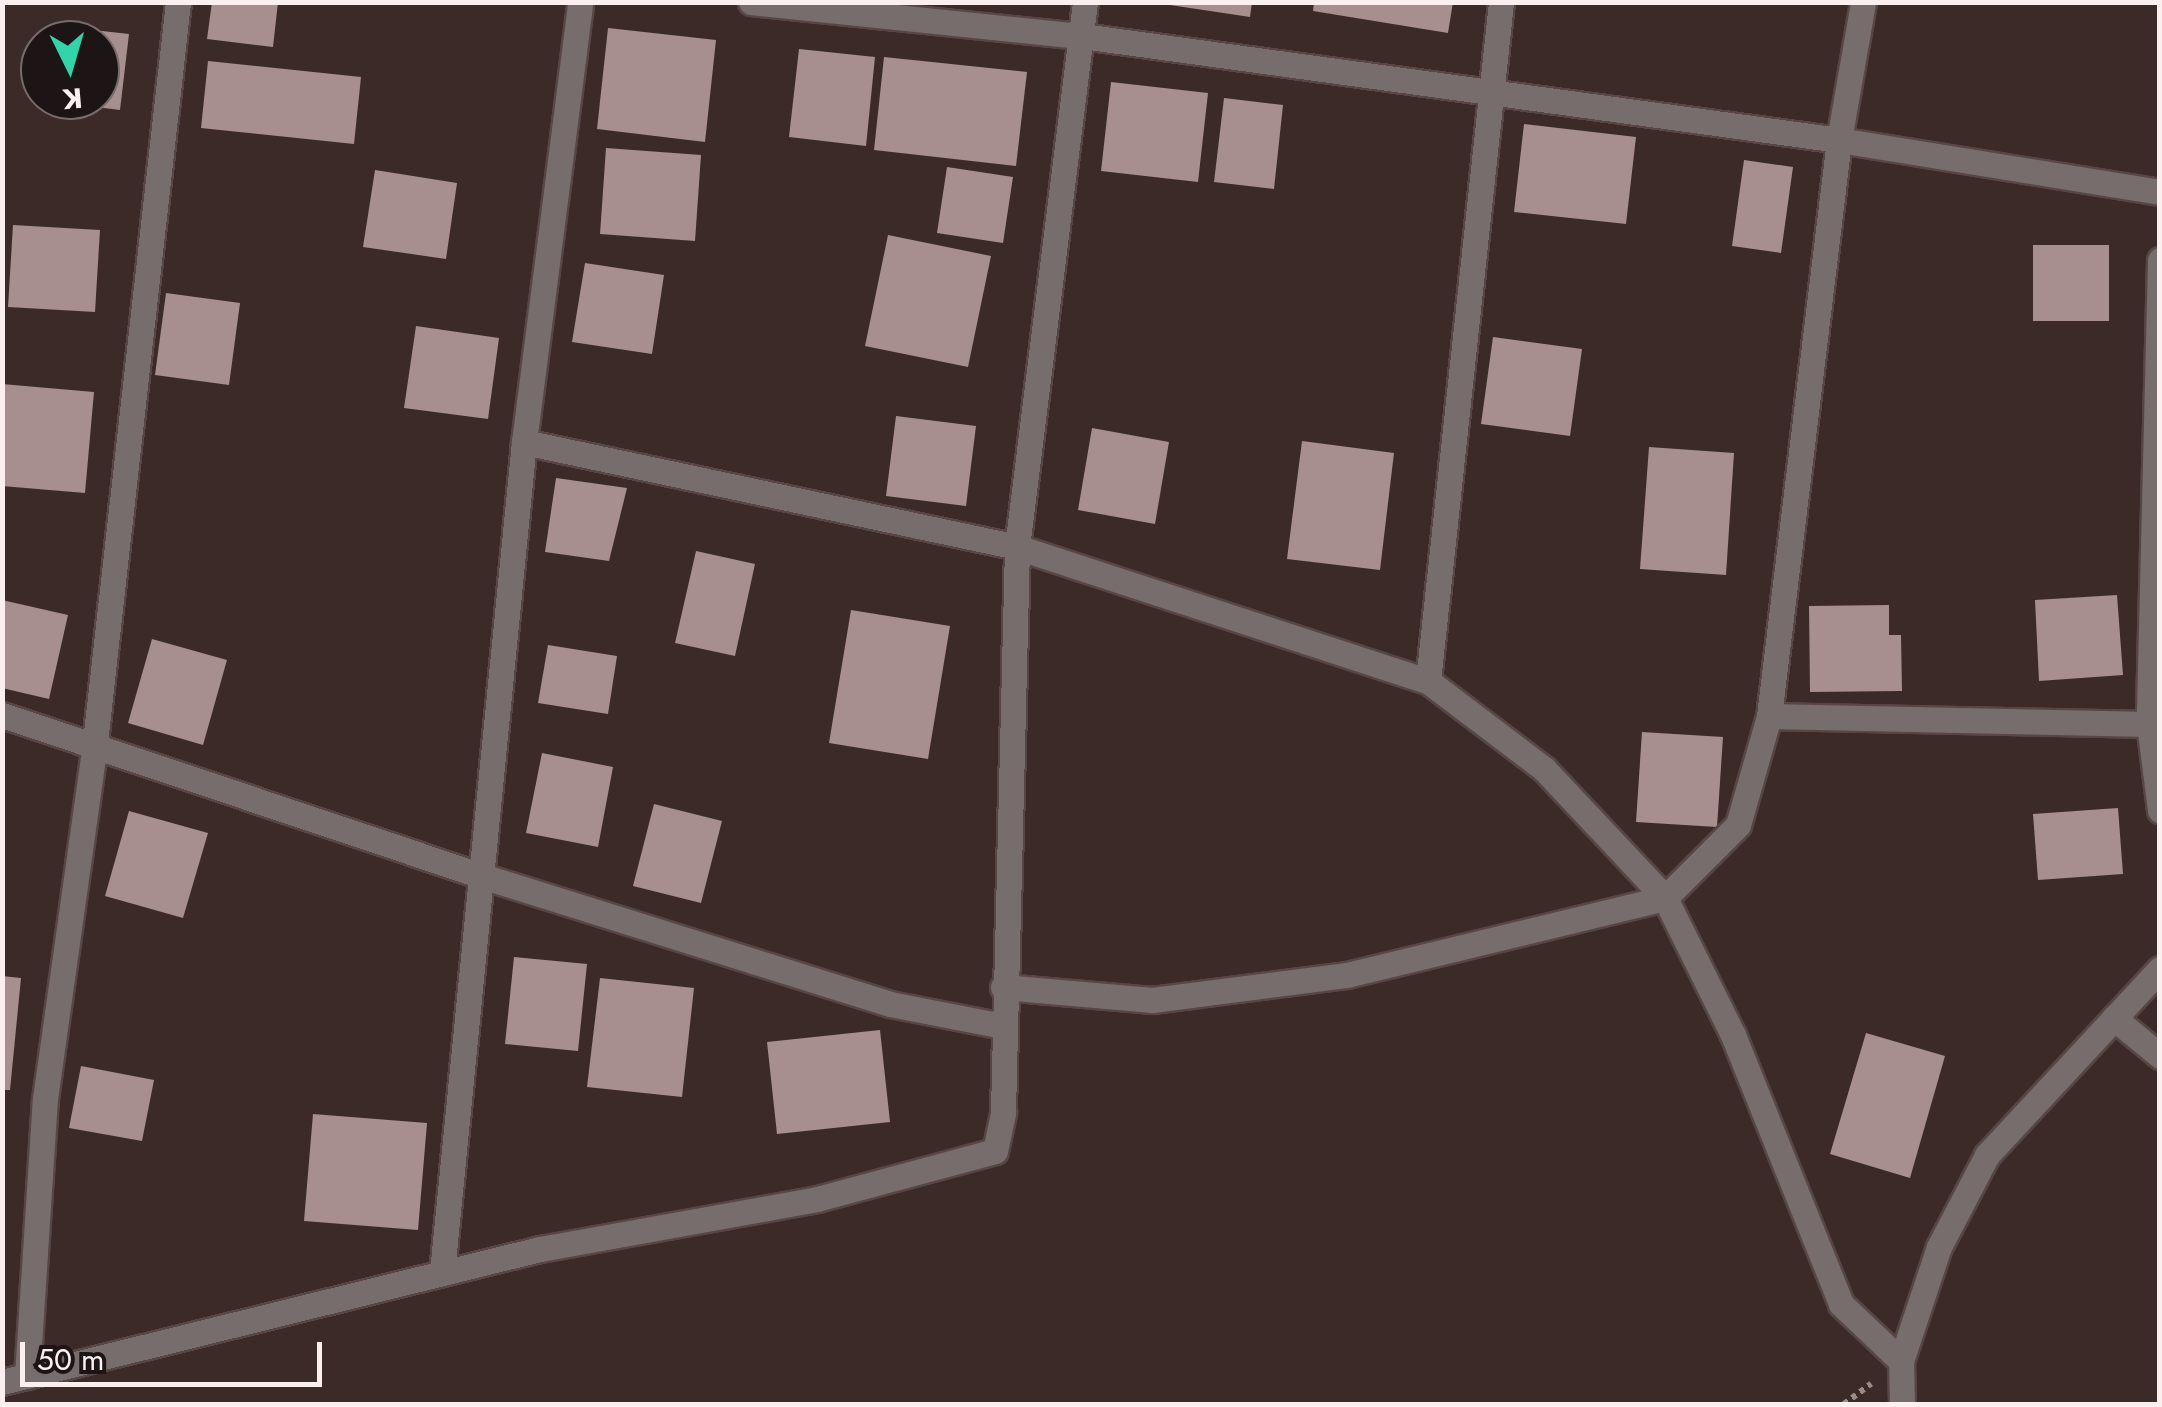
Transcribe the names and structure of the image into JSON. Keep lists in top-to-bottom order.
{
  "scale_bar": "50 m",
  "north": "bottom"
}
